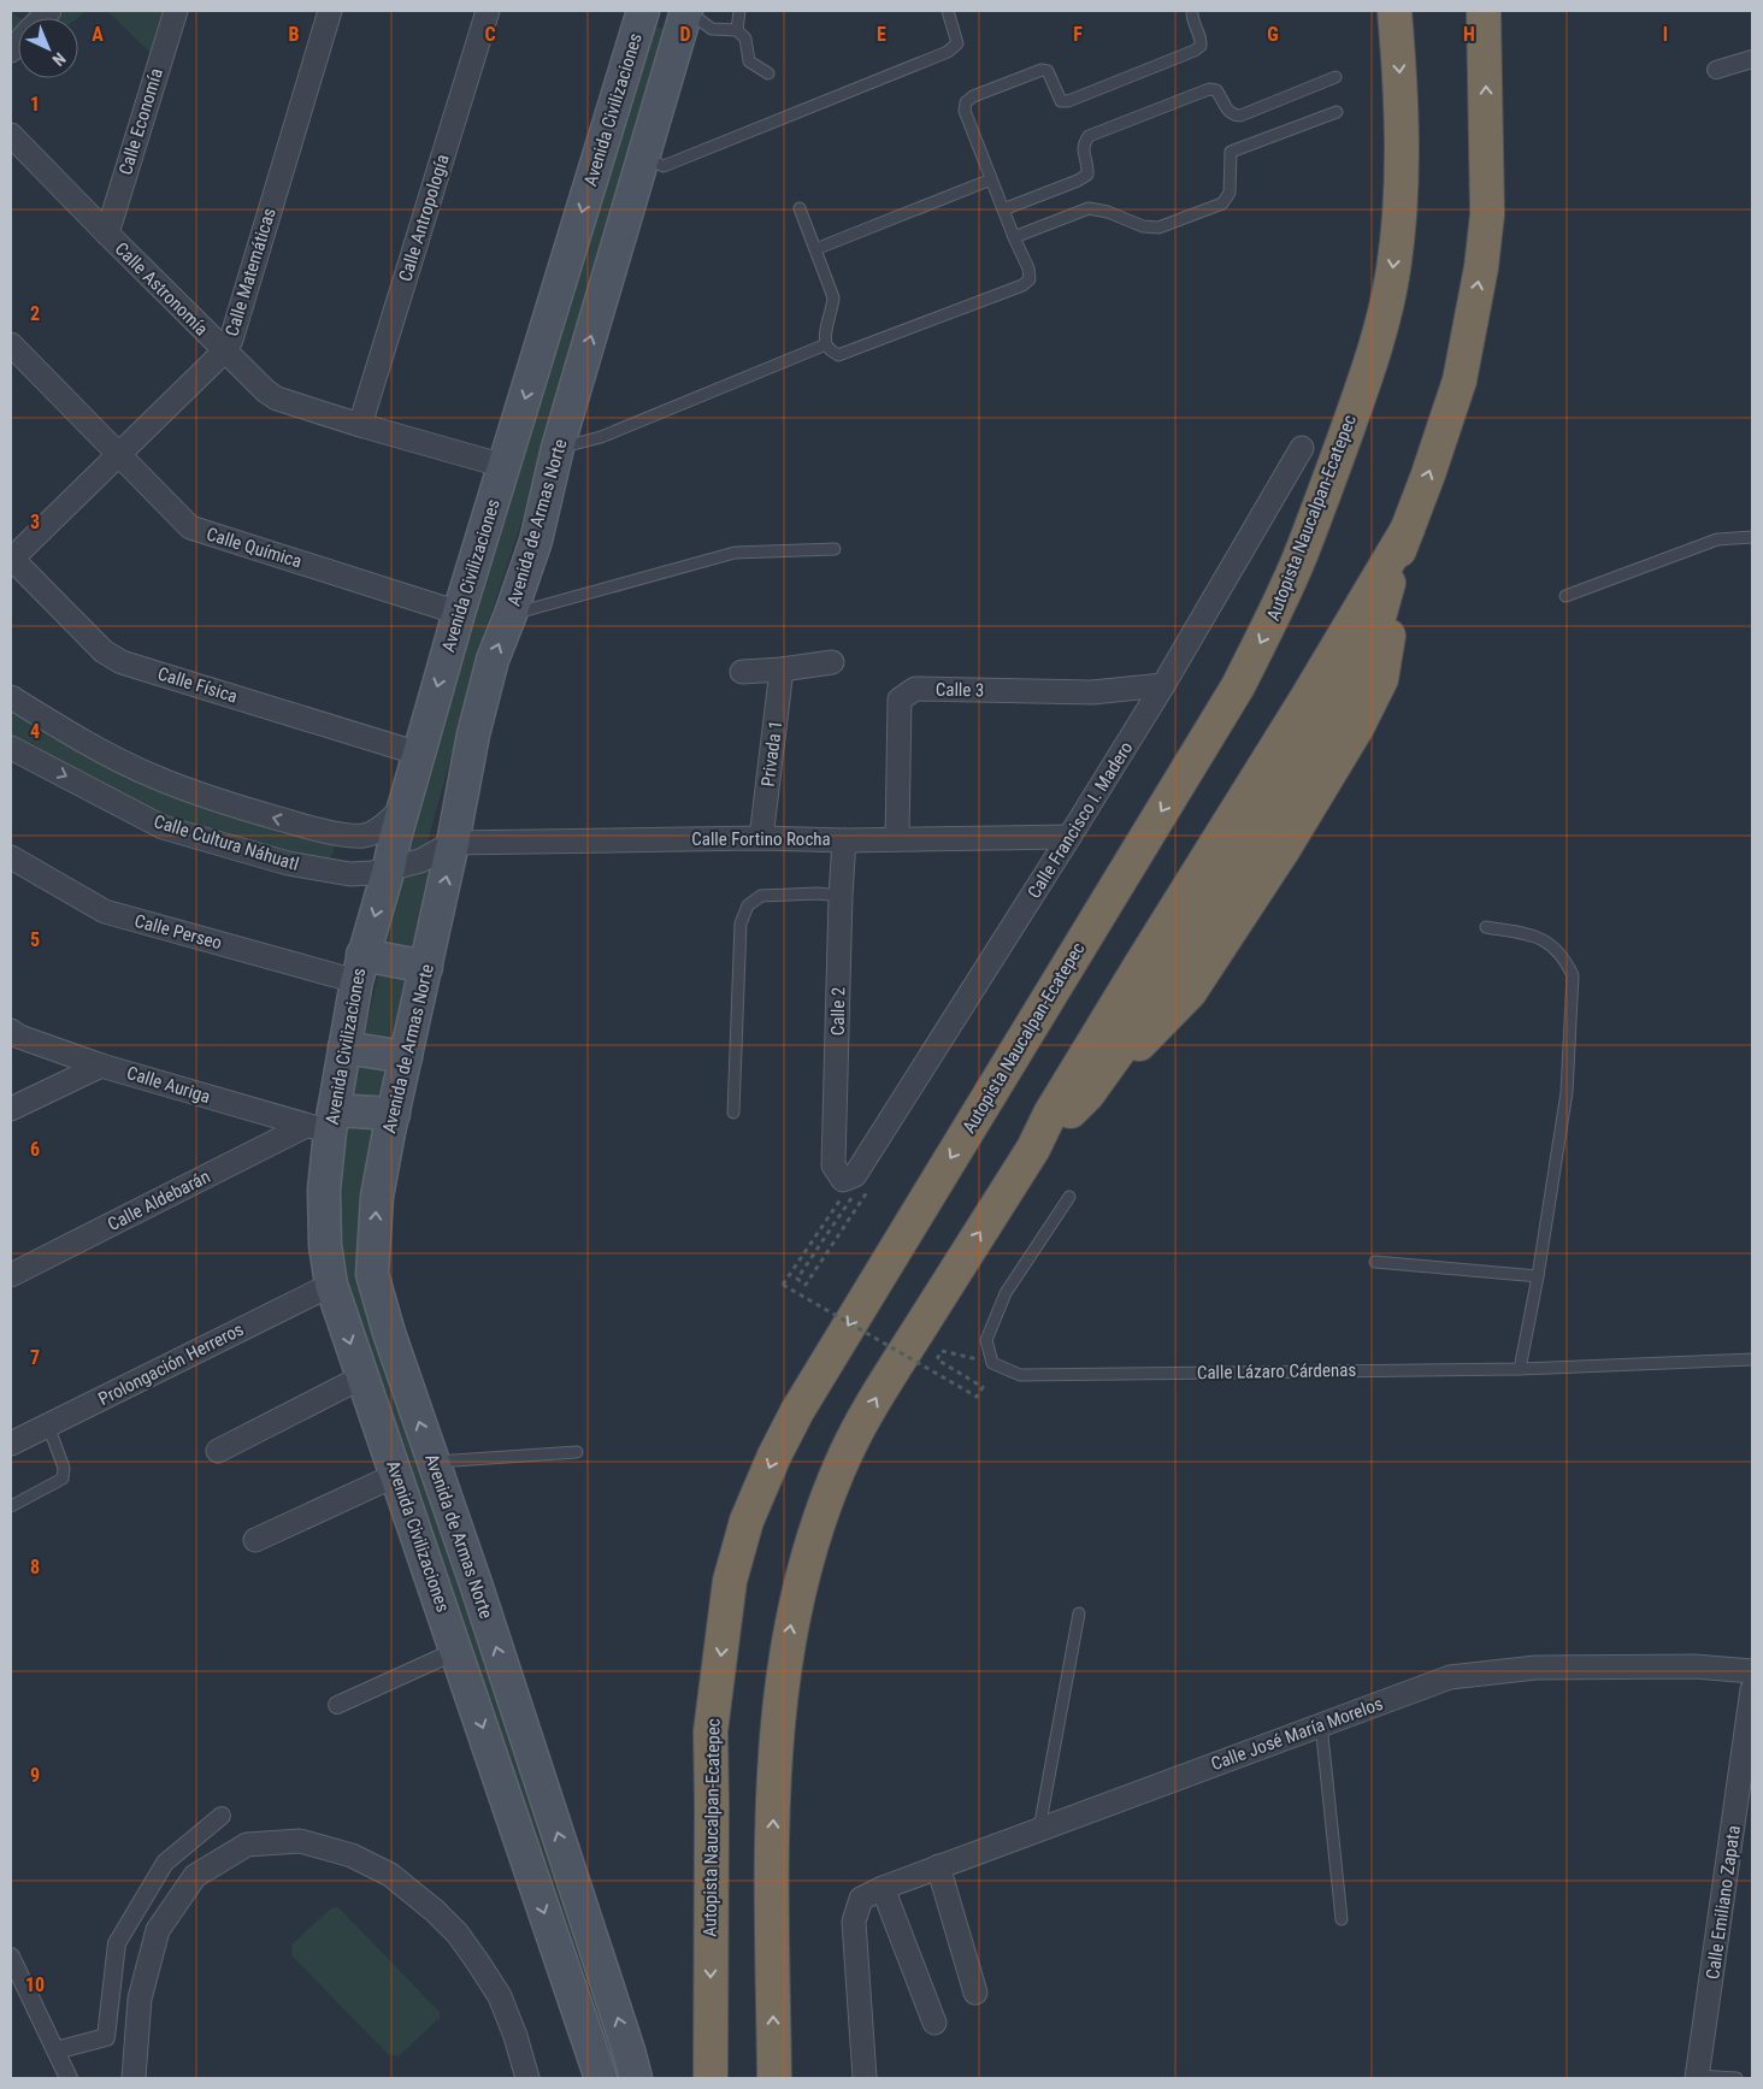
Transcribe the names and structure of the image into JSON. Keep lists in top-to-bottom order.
{
  "streets": {
    "highway": ["Autopista Naucalpan-Ecatepec"],
    "main road": ["Avenida Civilizaciones", "Avenida de Armas Norte"],
    "street": [
      "Calle Economía",
      "Calle Antropología",
      "Calle Matemáticas",
      "Calle Astronomía",
      "Calle Química",
      "Calle Física",
      "Calle 3",
      "Privada 1",
      "Calle Francisco I. Madero",
      "Calle Fortino Rocha",
      "Calle Cultura Náhuatl",
      "Calle Perseo",
      "Calle 2",
      "Calle Auriga",
      "Calle Aldebarán",
      "Prolongación Herreros",
      "Calle José María Morelos",
      "Calle Emiliano Zapata"
    ],
    "lane": ["Calle Lázaro Cárdenas"]
  },
  "crossings": [
    ["Avenida Civilizaciones", "Calle Astronomía"],
    ["Avenida Civilizaciones", "Calle Química"],
    ["Avenida Civilizaciones", "Calle Física"],
    ["Avenida Civilizaciones", "Calle Cultura Náhuatl"],
    ["Avenida Civilizaciones", "Calle Perseo"],
    ["Avenida Civilizaciones", "Calle Auriga"],
    ["Avenida Civilizaciones", "Calle Aldebarán"],
    ["Avenida Civilizaciones", "Prolongación Herreros"],
    ["Calle Economía", "Calle Astronomía"],
    ["Calle Antropología", "Calle Astronomía"],
    ["Calle Matemáticas", "Calle Astronomía"],
    ["Calle Matemáticas", "Calle Química"],
    ["Calle Matemáticas", "Calle Física"],
    ["Avenida de Armas Norte", "Calle Fortino Rocha"],
    ["Avenida de Armas Norte", "Calle Cultura Náhuatl"],
    ["Calle 3", "Calle Francisco I. Madero"],
    ["Calle 3", "Calle Fortino Rocha"],
    ["Privada 1", "Calle Fortino Rocha"],
    ["Calle Francisco I. Madero", "Calle Fortino Rocha"],
    ["Calle Francisco I. Madero", "Calle 2"],
    ["Calle Fortino Rocha", "Calle Cultura Náhuatl"],
    ["Calle Fortino Rocha", "Calle 2"],
    ["Calle Auriga", "Calle Aldebarán"]
  ],
  "one_way": ["Avenida Civilizaciones", "Avenida de Armas Norte"],
  "north": "bottom right",
  "grid": {
    "columns": [
      "A",
      "B",
      "C",
      "D",
      "E",
      "F",
      "G",
      "H",
      "I"
    ],
    "rows": [
      "1",
      "2",
      "3",
      "4",
      "5",
      "6",
      "7",
      "8",
      "9",
      "10"
    ]
  }
}
